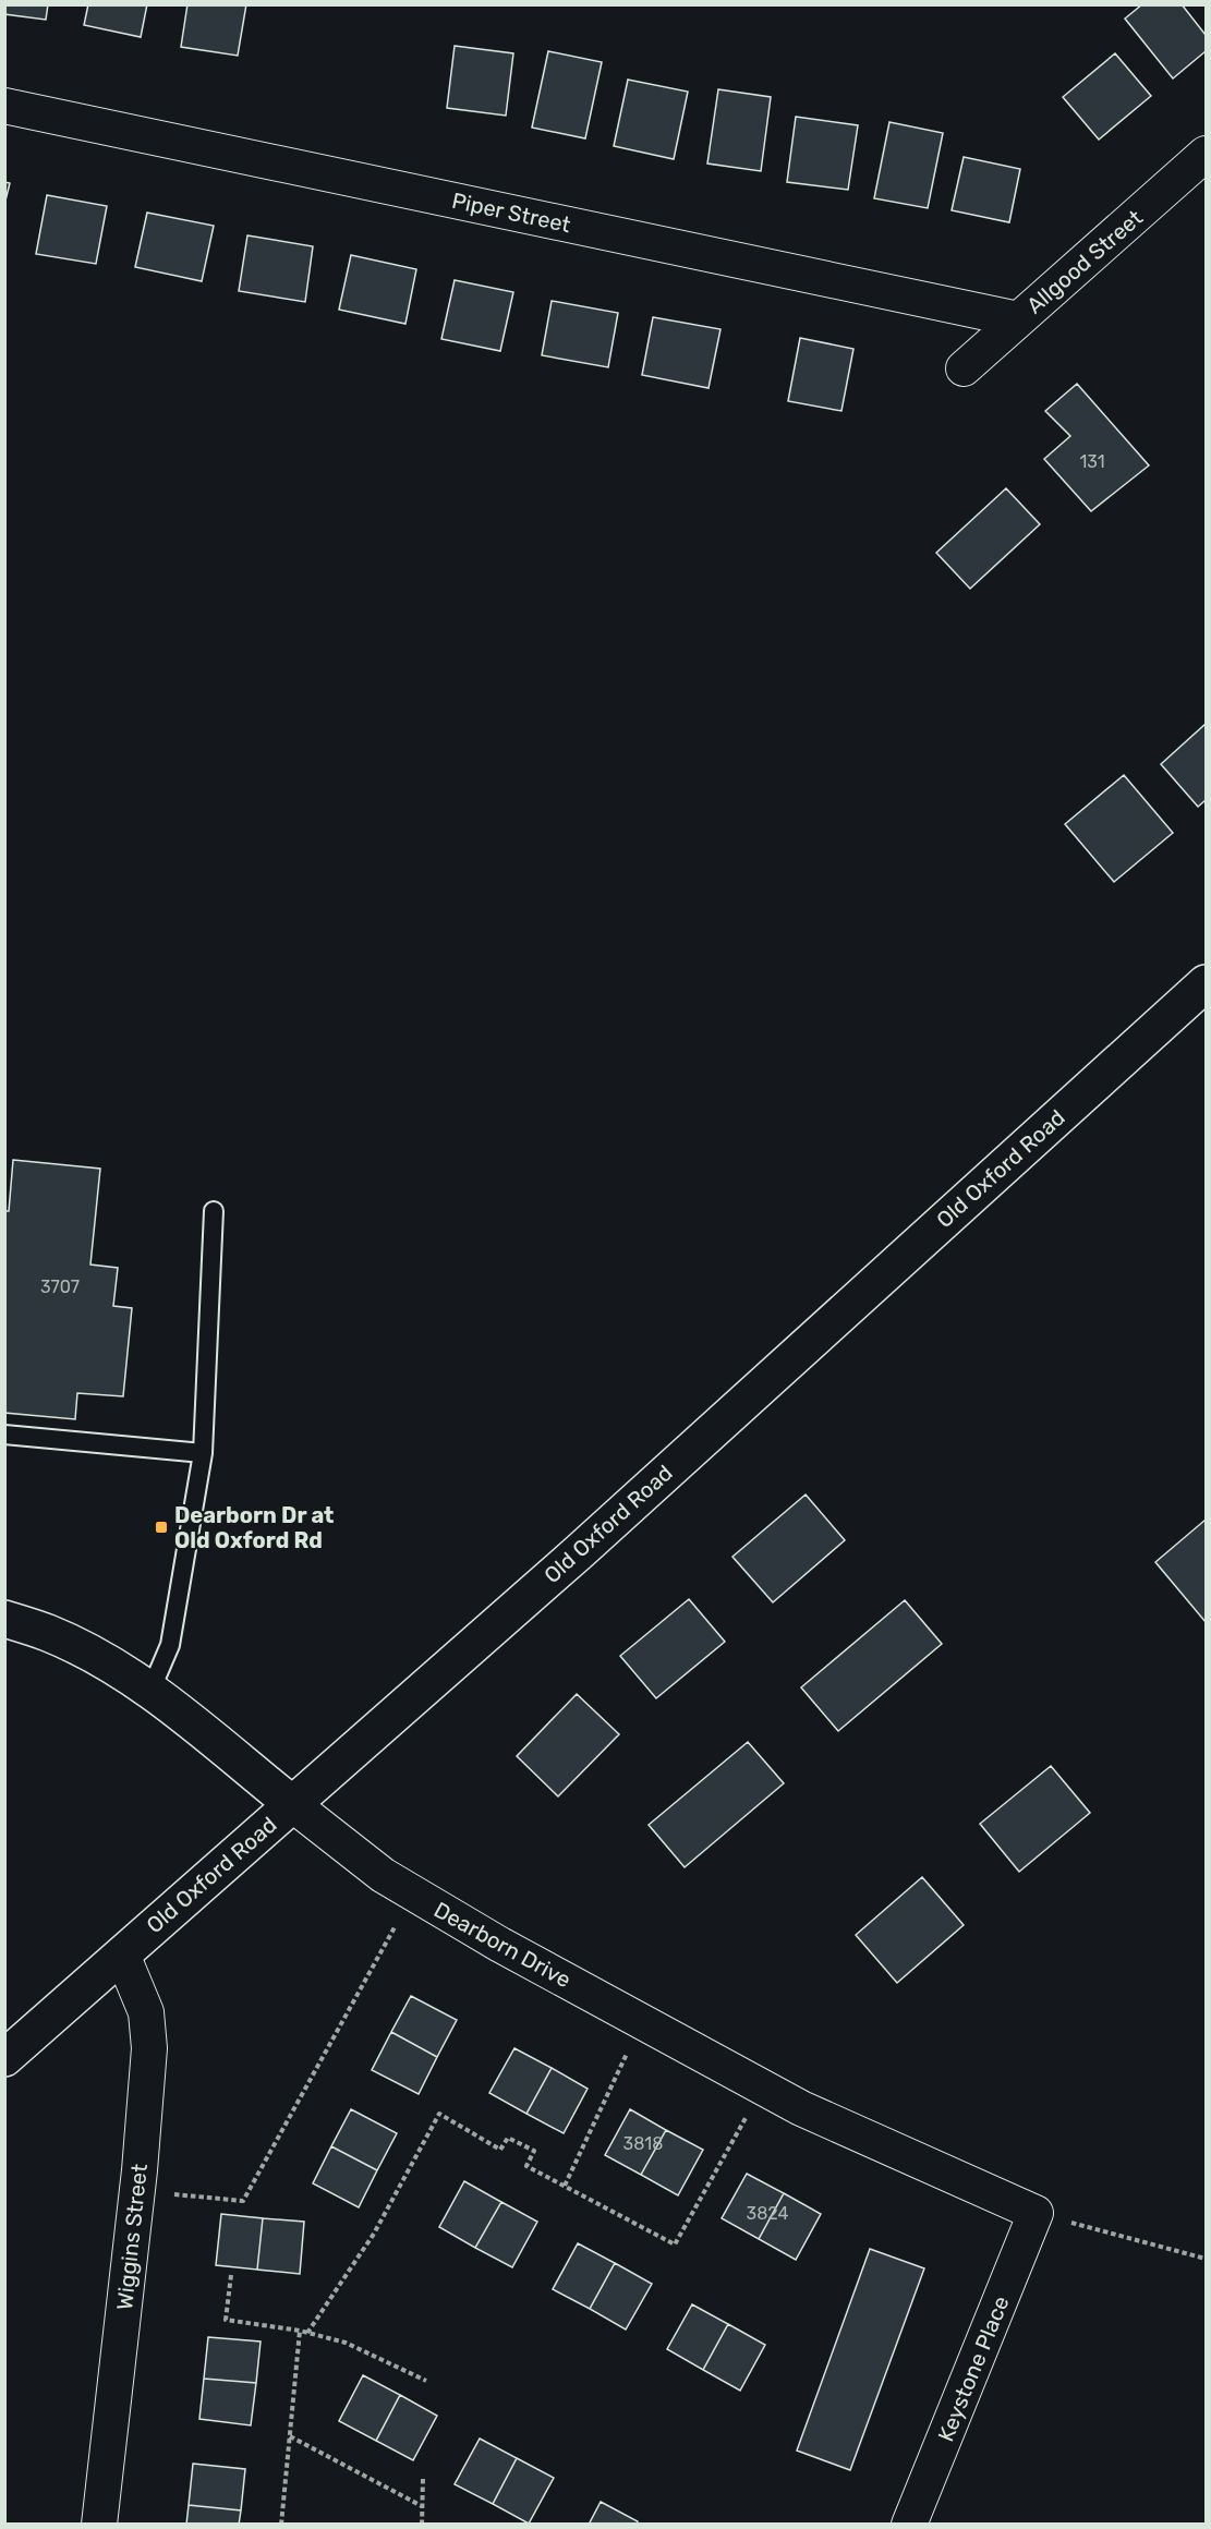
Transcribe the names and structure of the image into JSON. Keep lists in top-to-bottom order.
{
  "streets": {
    "street": [
      "Piper Street",
      "Allgood Street",
      "Old Oxford Road",
      "Dearborn Drive",
      "Wiggins Street",
      "Keystone Place"
    ]
  },
  "crossings": [
    ["Piper Street", "Allgood Street"],
    ["Old Oxford Road", "Dearborn Drive"],
    ["Old Oxford Road", "Wiggins Street"],
    ["Dearborn Drive", "Keystone Place"]
  ],
  "places": {
    "transit": ["Dearborn Dr at Old Oxford Rd"]
  },
  "house_numbers": [
    "131",
    "3707",
    "3818",
    "3824"
  ]
}
